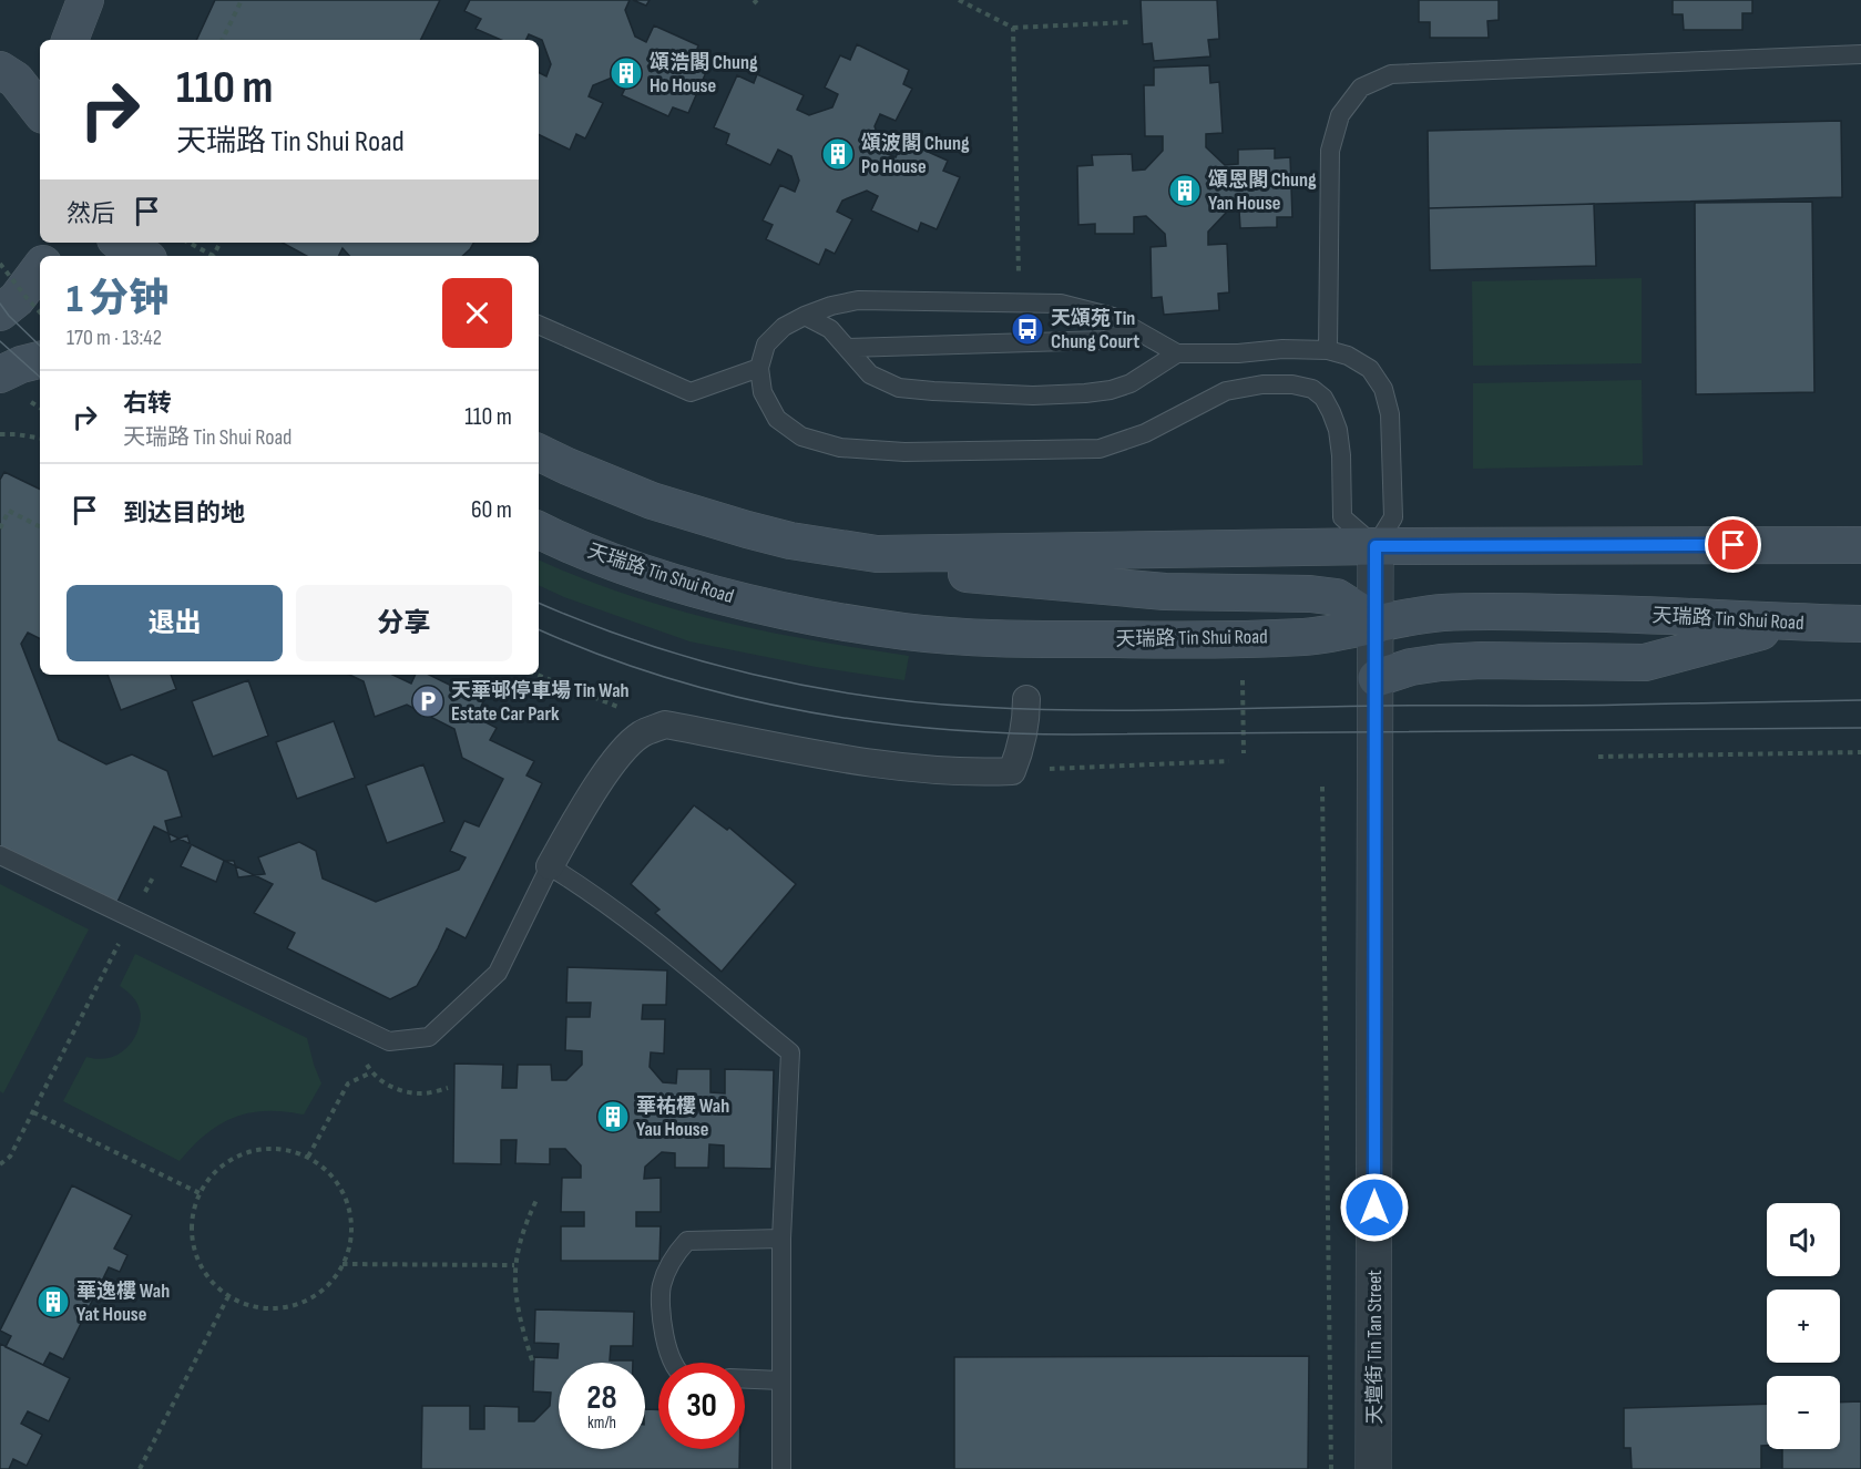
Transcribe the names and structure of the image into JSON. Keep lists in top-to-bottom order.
{
  "streets": {
    "main road": ["天瑞路 Tin Shui Road"],
    "street": ["天壇街 Tin Tan Street"]
  },
  "crossings": [
    ["天瑞路 Tin Shui Road", "天壇街 Tin Tan Street"]
  ],
  "places": {
    "building": [
      "頌浩閣 Chung Ho House",
      "頌波閣 Chung Po House",
      "頌恩閣 Chung Yan House",
      "華祐樓 Wah Yau House",
      "華逸樓 Wah Yat House"
    ],
    "bus stop": ["天頌苑 Tin Chung Court"],
    "parking": ["天華邨停車場 Tin Wah Estate Car Park"]
  },
  "page": {
    "turn": ["110 m", "天瑞路 Tin Shui Road"],
    "then": "然后",
    "heading": ["1 分钟", "170 m · 13:42"],
    "list": [
      {
        "name": "右转",
        "note": "天瑞路 Tin Shui Road",
        "value": "110 m"
      },
      {
        "name": "到达目的地",
        "value": "60 m"
      }
    ],
    "buttons": ["退出", "分享"],
    "map_buttons": ["+", "−"],
    "speed": "28 km/h",
    "limit": "30"
  }
}
